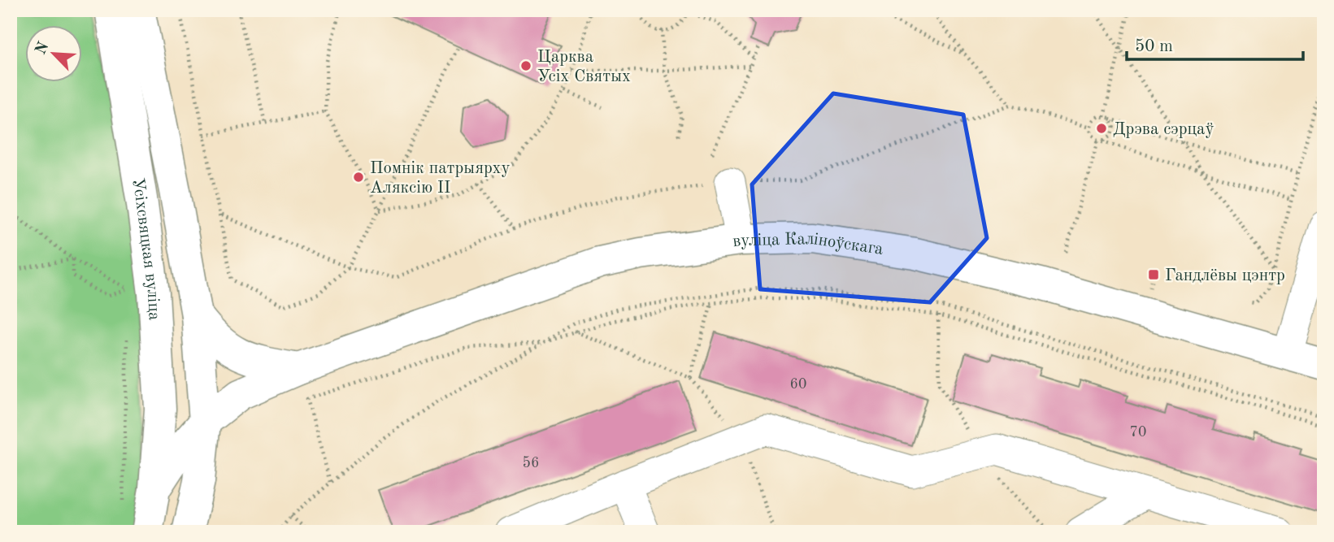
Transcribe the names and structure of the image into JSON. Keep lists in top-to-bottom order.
{
  "streets": {
    "main road": ["вуліца Каліноўскага", "Усіхсвяцкая вуліца"]
  },
  "crossings": [
    ["вуліца Каліноўскага", "Усіхсвяцкая вуліца"]
  ],
  "places": {
    "other": ["Царква Усіх Святых", "Дрэва сэрцаў", "Помнік патрыярху Аляксію II"],
    "transit": ["Гандлёвы цэнтр"]
  },
  "house_numbers": ["60", "70", "56"],
  "scale_bar": "50 m",
  "north": "top left"
}
